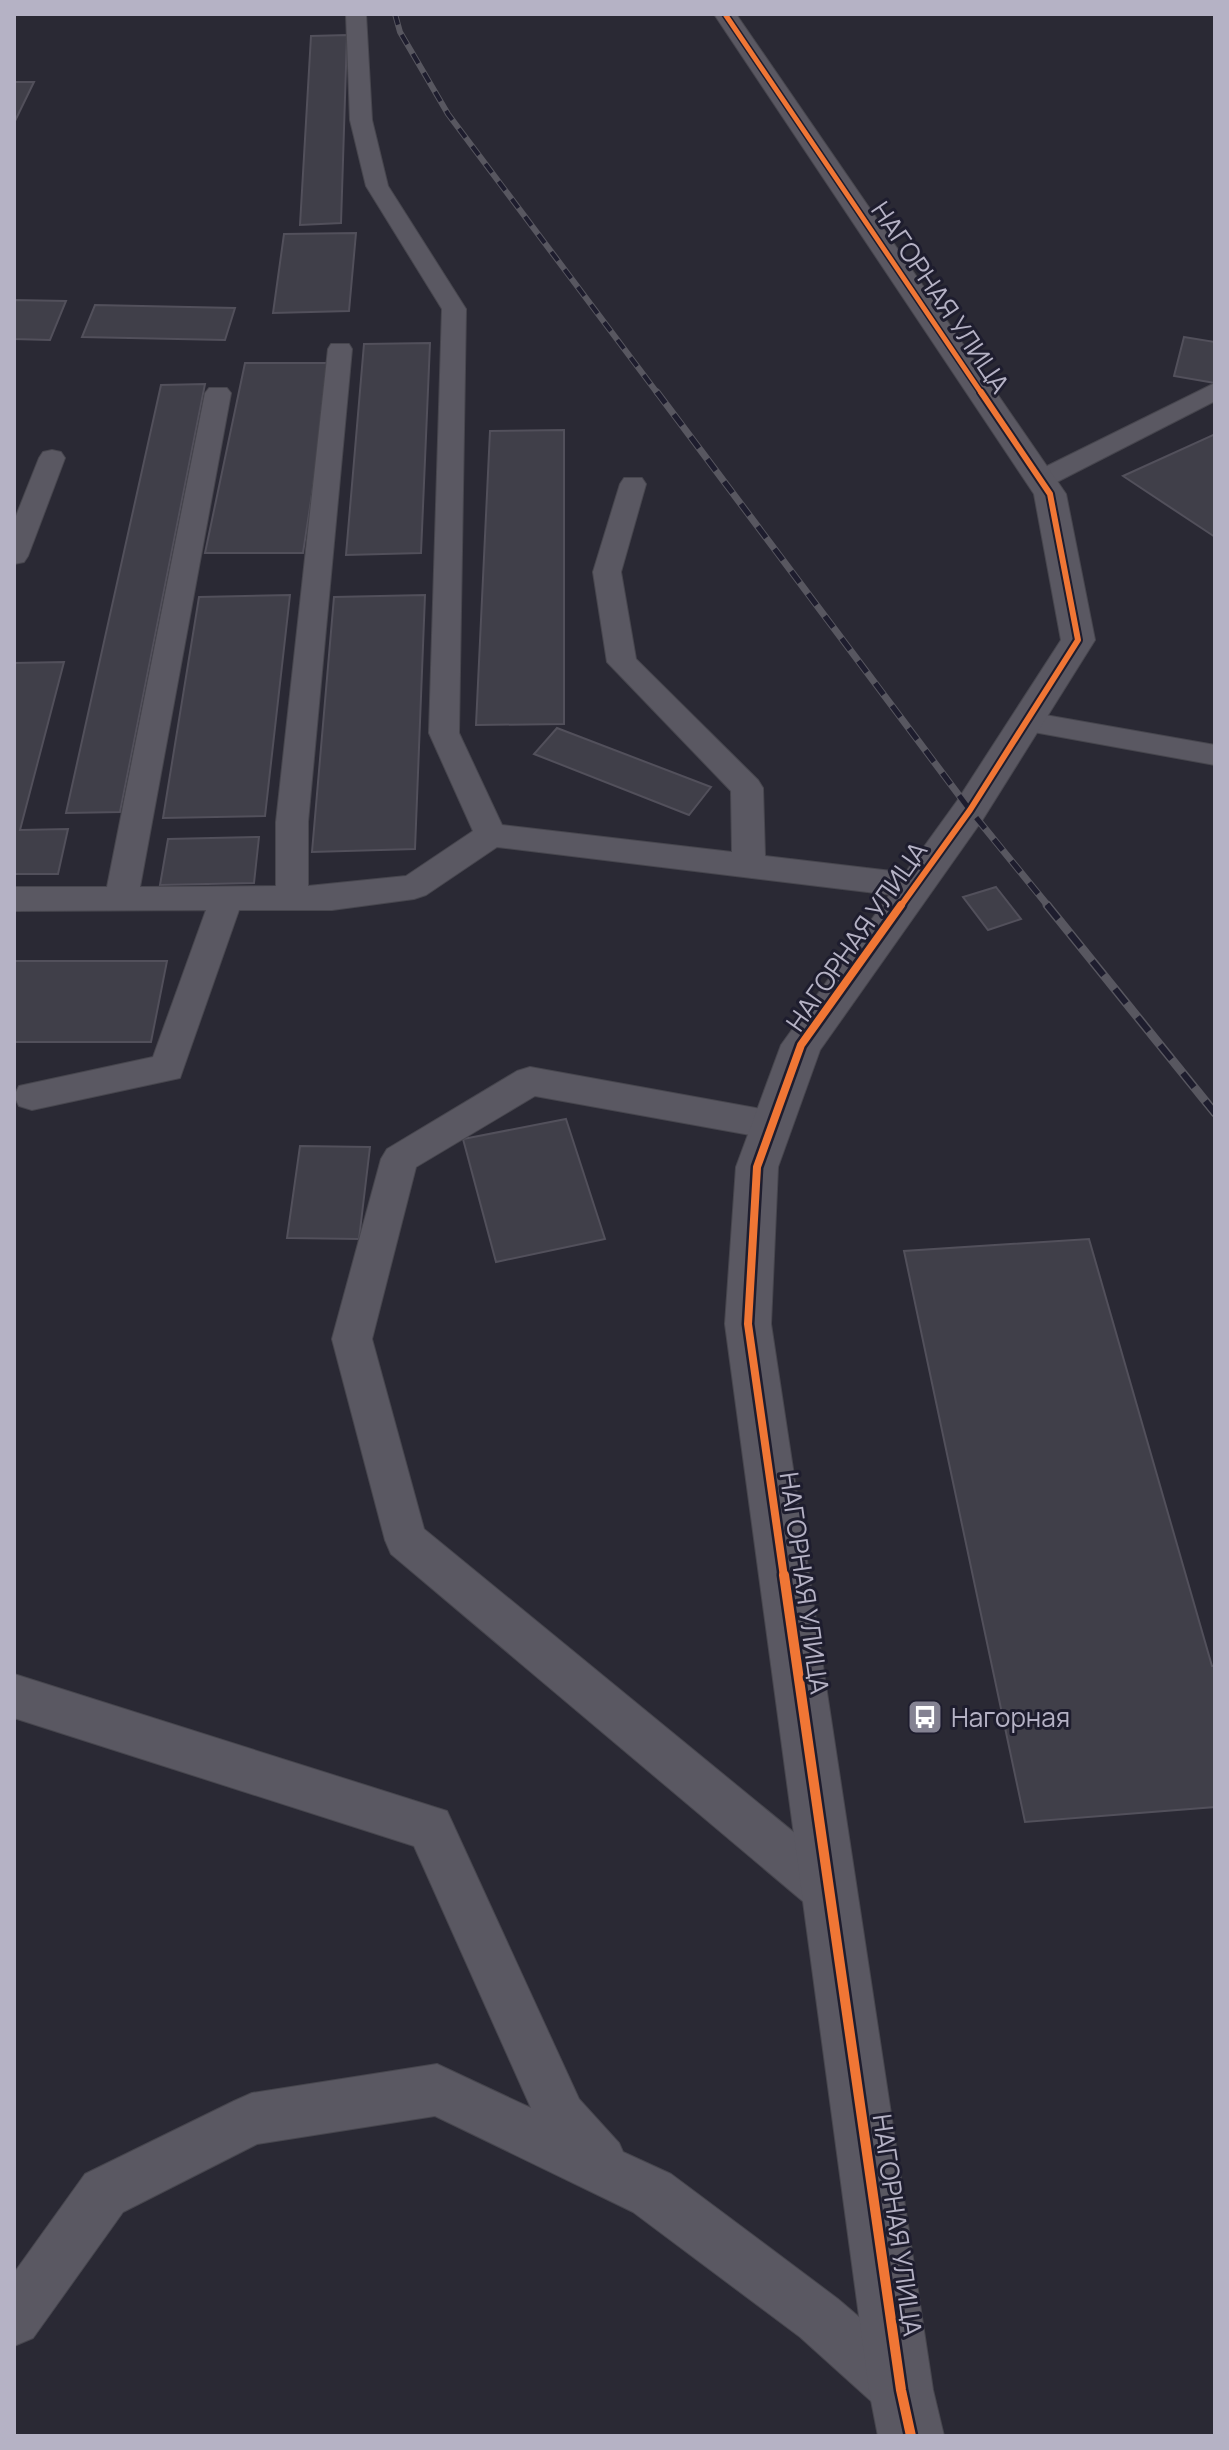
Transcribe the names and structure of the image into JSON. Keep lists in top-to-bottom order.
{
  "streets": {
    "street": ["НАГОРНАЯ УЛИЦА"]
  },
  "places": {
    "bus stop": ["Нагорная"]
  }
}
